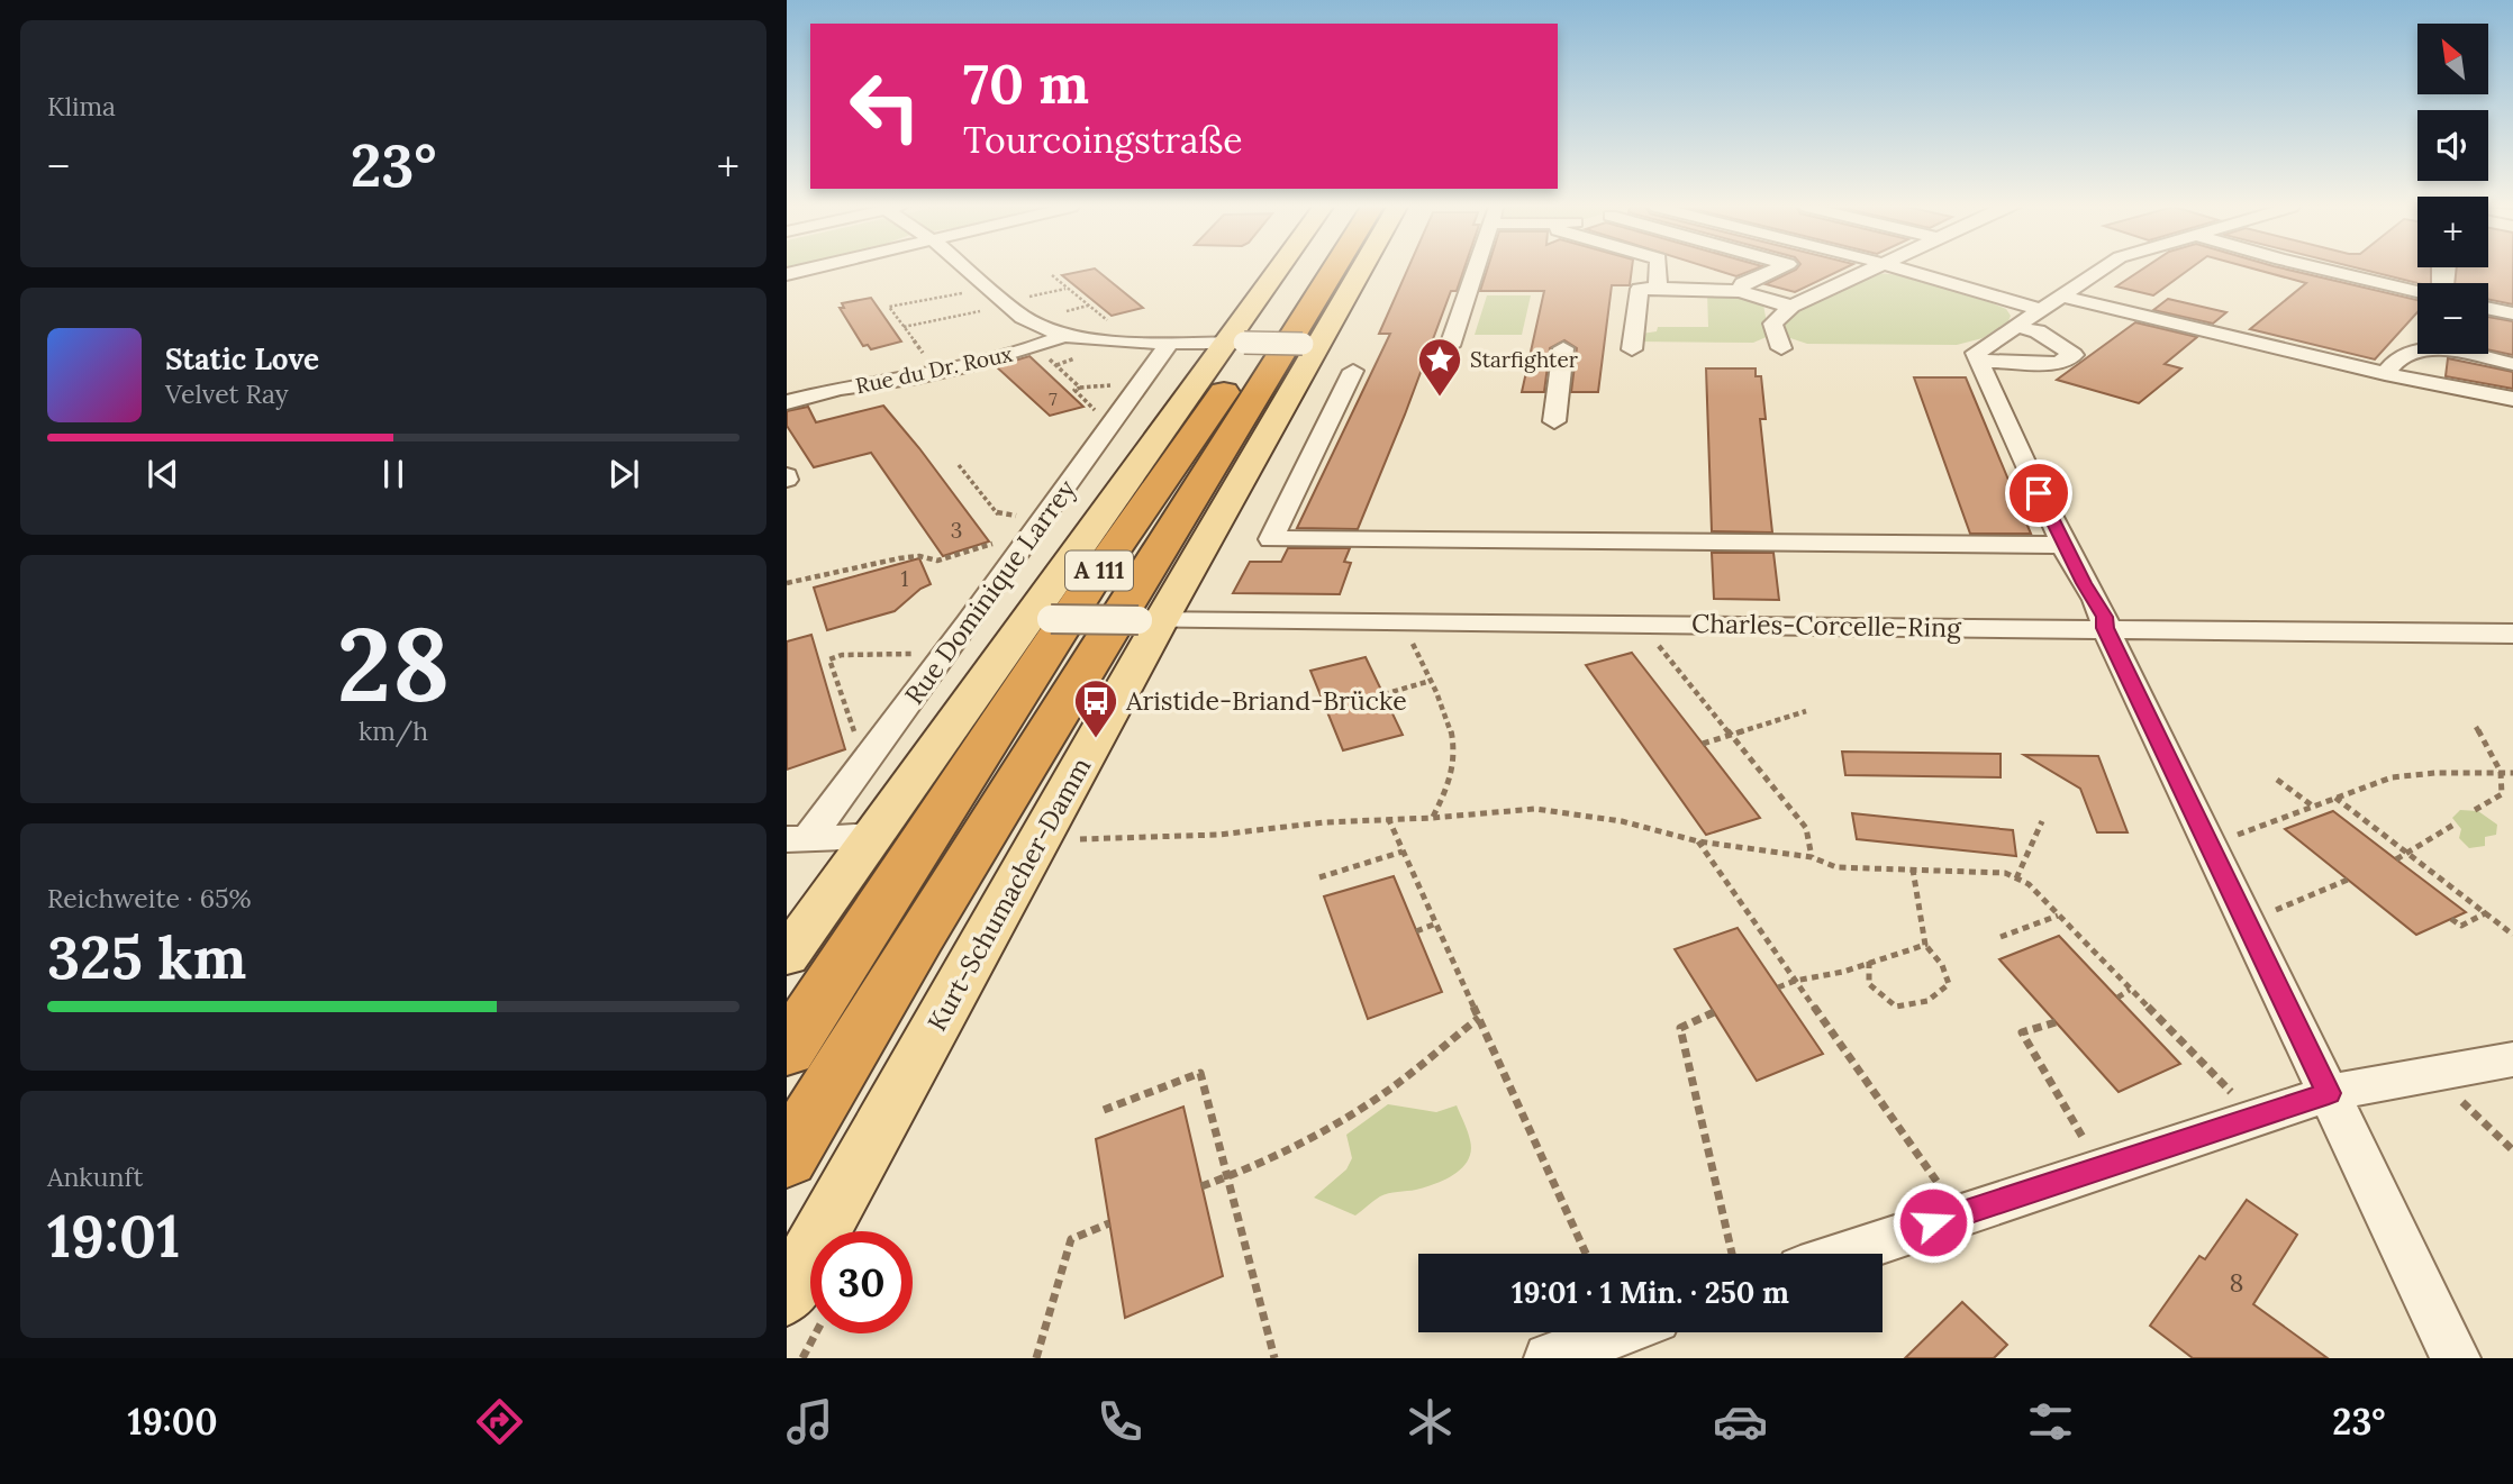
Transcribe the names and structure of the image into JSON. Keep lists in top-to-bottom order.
{
  "streets": {
    "highway": ["A 111"],
    "main road": ["Kurt-Schumacher-Damm"],
    "street": ["Rue du Dr. Roux", "Rue Dominique Larrey", "Charles-Corcelle-Ring"]
  },
  "crossings": [
    ["Charles-Corcelle-Ring", "Kurt-Schumacher-Damm"]
  ],
  "places": {
    "place": ["Starfighter"],
    "bus stop": ["Aristide-Briand-Brücke"]
  },
  "house_numbers": [
    "7",
    "3",
    "1",
    "8"
  ],
  "north": "top left",
  "page": {
    "tile": [
      "Klima",
      ["28", "km/h"],
      ["Reichweite · 65%", "325 km"],
      ["Ankunft", "19:01"]
    ],
    "map_buttons": ["+", "−"],
    "turn": ["70 m", "Tourcoingstraße"],
    "heat": ["−", "23°", "+"],
    "song": ["Static Love", "Velvet Ray"],
    "limit": "30",
    "trip": "19:01 · 1 Min. · 250 m",
    "tabs": ["19:00", "23°"]
  }
}
